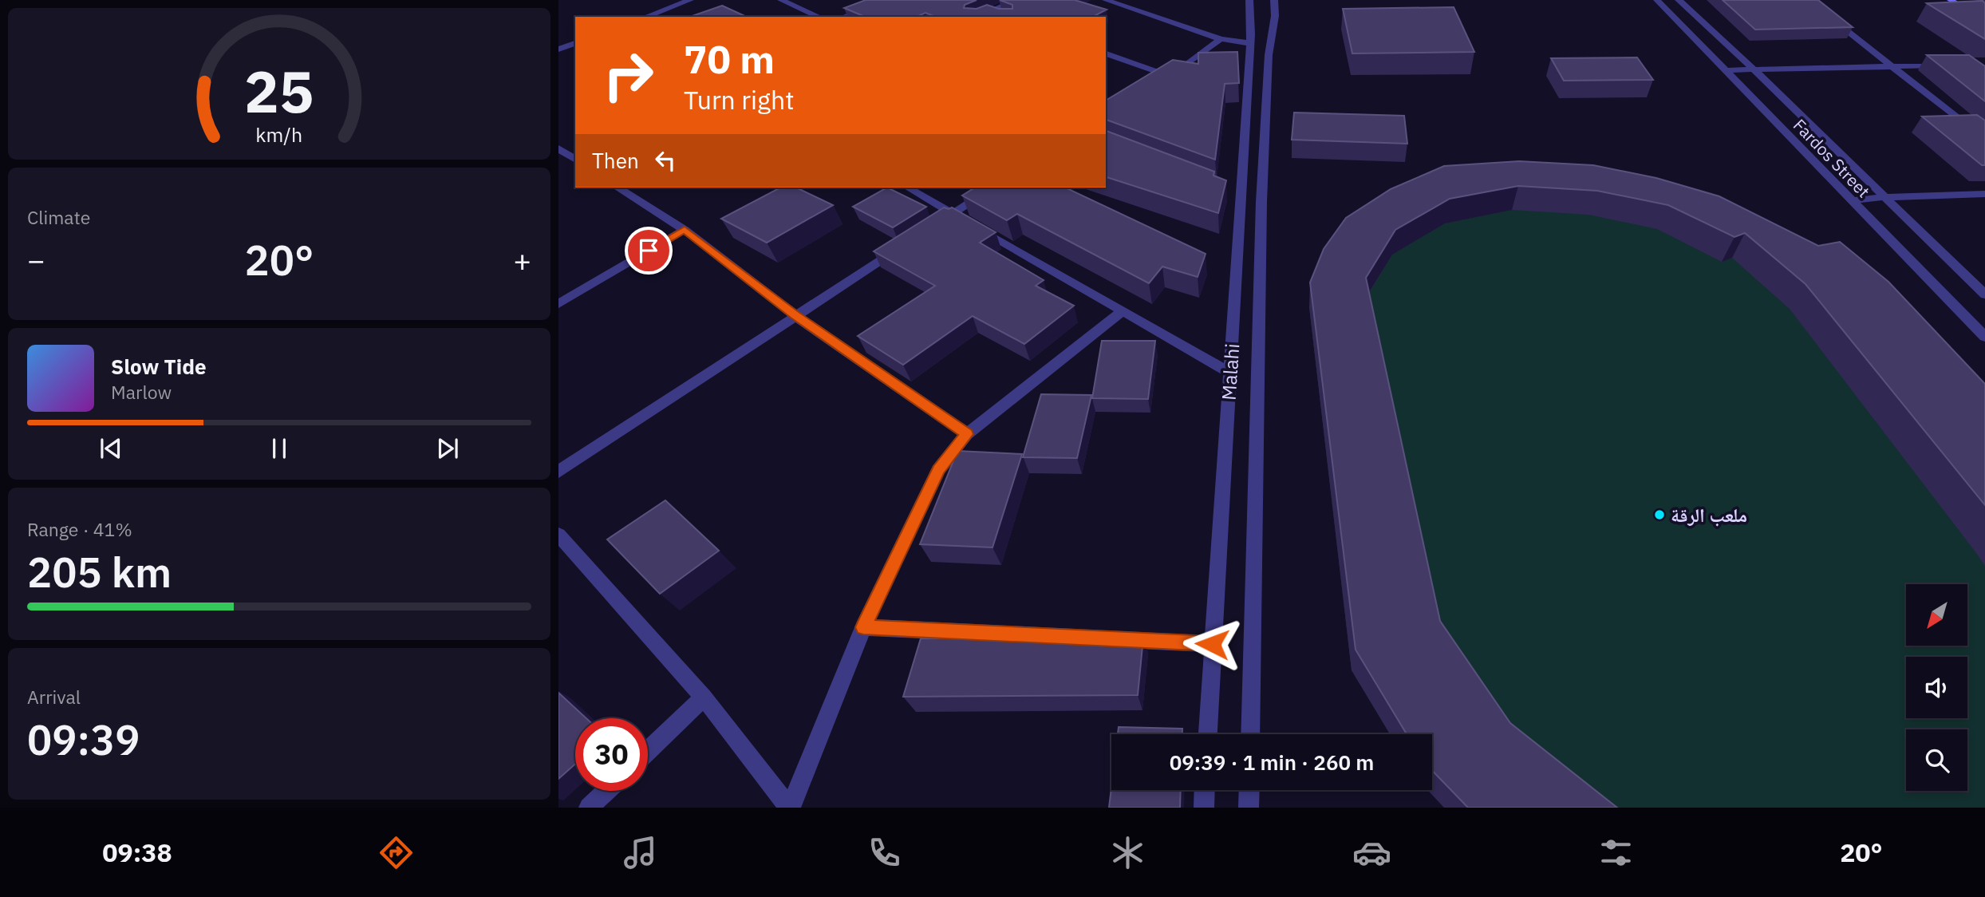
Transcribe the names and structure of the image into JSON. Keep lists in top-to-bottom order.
{
  "streets": {
    "street": ["Fardos Street", "Malahi"]
  },
  "places": ["ملعب الرقة"],
  "north": "bottom left",
  "page": {
    "turn": ["70 m", "Turn right"],
    "then": "Then",
    "tile": [
      "Climate",
      ["Range · 41%", "205 km"],
      ["Arrival", "09:39"]
    ],
    "heat": ["−", "20°", "+"],
    "song": ["Slow Tide", "Marlow"],
    "limit": "30",
    "trip": "09:39 · 1 min · 260 m",
    "tabs": ["09:38", "20°"],
    "gauge": ["25", "km/h"]
  }
}
